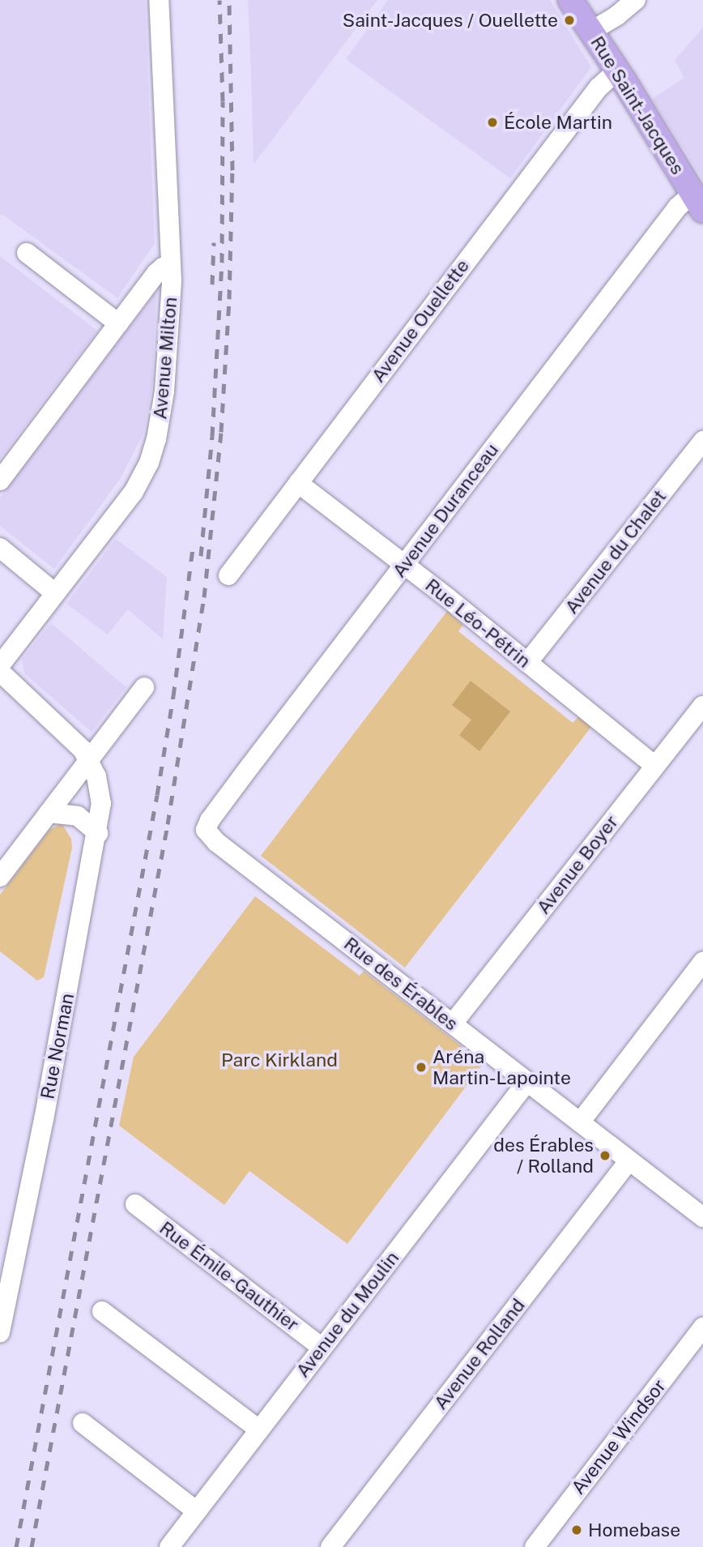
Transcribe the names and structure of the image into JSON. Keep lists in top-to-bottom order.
{
  "streets": {
    "main road": ["Rue Saint-Jacques"],
    "street": [
      "Avenue Ouellette",
      "Avenue Milton",
      "Avenue Duranceau",
      "Avenue du Chalet",
      "Rue Léo-Pétrin",
      "Avenue Boyer",
      "Rue des Érables",
      "Rue Norman",
      "Rue Émile-Gauthier",
      "Avenue du Moulin",
      "Avenue Rolland",
      "Avenue Windsor"
    ]
  },
  "crossings": [
    ["Rue Saint-Jacques", "Avenue Ouellette"],
    ["Rue Saint-Jacques", "Avenue Duranceau"],
    ["Avenue Ouellette", "Rue Léo-Pétrin"],
    ["Avenue Duranceau", "Rue Léo-Pétrin"],
    ["Avenue Duranceau", "Rue des Érables"],
    ["Avenue du Chalet", "Rue Léo-Pétrin"],
    ["Rue Léo-Pétrin", "Avenue Boyer"],
    ["Avenue Boyer", "Rue des Érables"],
    ["Rue des Érables", "Avenue du Moulin"],
    ["Rue des Érables", "Avenue Rolland"],
    ["Rue Émile-Gauthier", "Avenue du Moulin"]
  ],
  "parks": ["Parc Kirkland"],
  "places": [
    "Saint-Jacques / Ouellette",
    "École Martin",
    "Aréna Martin-Lapointe",
    "des Érables / Rolland",
    "Homebase"
  ]
}
